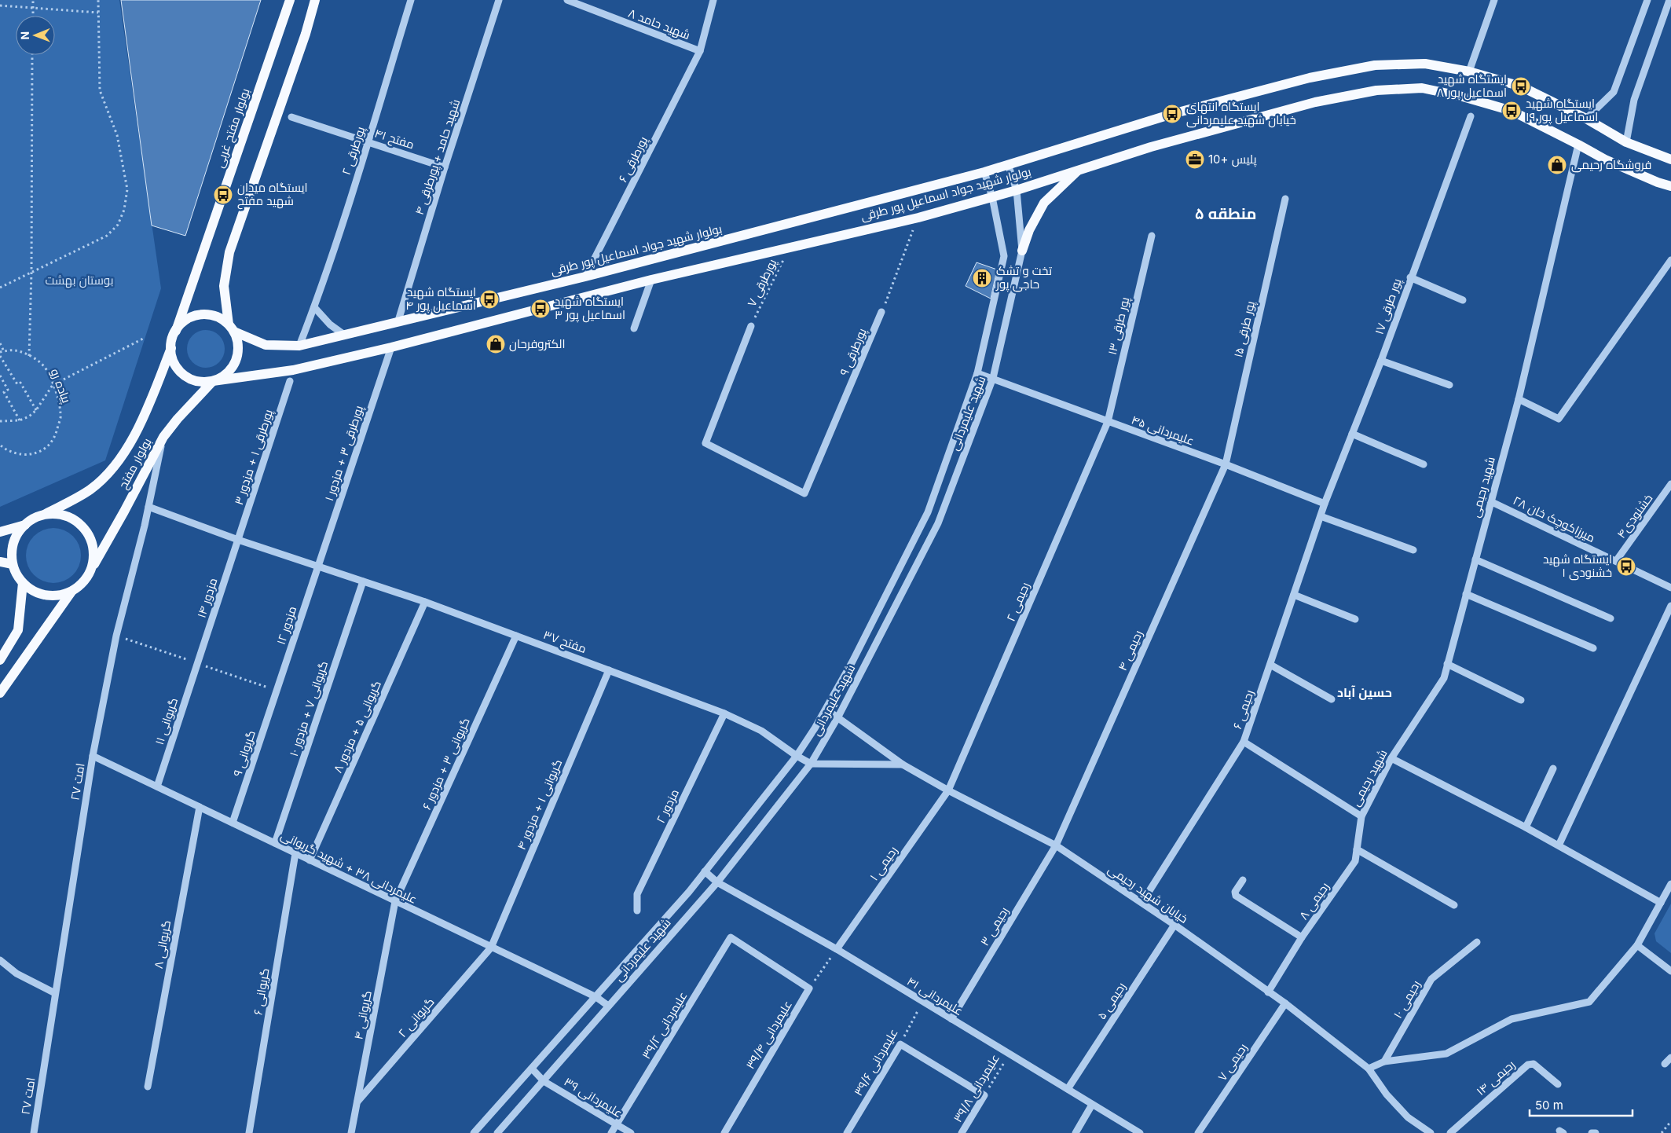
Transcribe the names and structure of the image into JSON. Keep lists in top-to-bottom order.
{
  "streets": {
    "main road": ["بولوار مفتح غربی", "بولوار شهید جواد اسماعیل پور طرقی", "بولوار مفتح"],
    "street": [
      "شهید حامد ۸",
      "مفتح ۴۱",
      "پورطرقی ۲",
      "شهید حامد + پورطرقی ۴",
      "پورطرقی ۶",
      "پور طرقی ۱۷",
      "پور طرقی ۱۳",
      "پور طرقی ۱۵",
      "پورطرقی ۹",
      "شهید علیمردانی",
      "علیمردانی ۴۵",
      "پورطرقی ۳ + مزدور ۱",
      "پورطرقی ۱ + مزدور ۳",
      "شهید رحیمی",
      "خشنودی۴",
      "میرزاکوچک خان ۲۸",
      "مزدور ۱۴",
      "رحیمی ۲",
      "مزدور ۱۲",
      "مفتح ۳۷",
      "رحیمی ۴",
      "گریوانی ۷ + مزدور ۱۰",
      "رحیمی ۶",
      "گریوانی ۱۱",
      "گریوانی ۵ + مزدور ۸",
      "گریوانی ۹",
      "گریوانی ۳ + مزدور ۶",
      "امت ۲۷",
      "گریوانی ۱ + مزدور ۴",
      "مزدور ۲",
      "رحیمی ۱",
      "علیمردانی ۳۸ + شهید گریوانی",
      "خیابان شهید رحیمی",
      "رحیمی ۸",
      "رحیمی ۳",
      "گریوانی ۸",
      "گریوانی ۶",
      "علیمردانی ۴۱",
      "رحیمی ۱۰",
      "رحیمی ۵",
      "گریوانی ۴",
      "گریوانی ۲",
      "علیمردانی ۳۹/۲",
      "علیمردانی ۳۹/۴",
      "علیمردانی ۳۹/۶",
      "رحیمی ۷",
      "رحیمی ۱۴",
      "علیمردانی ۳۹/۸",
      "علیمردانی ۳۹"
    ],
    "path": ["پورطرقی ۷", "پیاده رو"]
  },
  "crossings": [
    ["شهید حامد ۸", "پورطرقی ۶"],
    ["بولوار مفتح غربی", "بولوار شهید جواد اسماعیل پور طرقی"],
    ["بولوار مفتح غربی", "بولوار مفتح"],
    ["مفتح ۴۱", "پورطرقی ۲"],
    ["مفتح ۴۱", "شهید حامد + پورطرقی ۴"],
    ["پورطرقی ۲", "بولوار شهید جواد اسماعیل پور طرقی"],
    ["شهید حامد + پورطرقی ۴", "بولوار شهید جواد اسماعیل پور طرقی"],
    ["پورطرقی ۶", "بولوار شهید جواد اسماعیل پور طرقی"],
    ["بولوار شهید جواد اسماعیل پور طرقی", "پورطرقی ۷"],
    ["بولوار شهید جواد اسماعیل پور طرقی", "شهید علیمردانی"],
    ["بولوار شهید جواد اسماعیل پور طرقی", "پورطرقی ۳ + مزدور ۱"],
    ["بولوار شهید جواد اسماعیل پور طرقی", "بولوار مفتح"],
    ["بولوار شهید جواد اسماعیل پور طرقی", "شهید رحیمی"],
    ["پورطرقی ۷", "پورطرقی ۹"],
    ["پور طرقی ۱۷", "علیمردانی ۴۵"],
    ["پور طرقی ۱۷", "رحیمی ۶"],
    ["پور طرقی ۱۳", "علیمردانی ۴۵"],
    ["پور طرقی ۱۳", "رحیمی ۲"],
    ["پور طرقی ۱۵", "علیمردانی ۴۵"],
    ["پور طرقی ۱۵", "رحیمی ۴"],
    ["شهید علیمردانی", "علیمردانی ۴۵"],
    ["شهید علیمردانی", "مفتح ۳۷"],
    ["شهید علیمردانی", "علیمردانی ۳۸ + شهید گریوانی"],
    ["شهید علیمردانی", "خیابان شهید رحیمی"],
    ["شهید علیمردانی", "علیمردانی ۴۱"],
    ["شهید علیمردانی", "علیمردانی ۳۹"],
    ["علیمردانی ۴۵", "رحیمی ۲"],
    ["علیمردانی ۴۵", "رحیمی ۴"],
    ["علیمردانی ۴۵", "رحیمی ۶"],
    ["پورطرقی ۳ + مزدور ۱", "مزدور ۱۲"],
    ["پورطرقی ۳ + مزدور ۱", "مفتح ۳۷"],
    ["پورطرقی ۱ + مزدور ۳", "مزدور ۱۴"],
    ["پورطرقی ۱ + مزدور ۳", "مفتح ۳۷"],
    ["بولوار مفتح", "امت ۲۷"],
    ["شهید رحیمی", "میرزاکوچک خان ۲۸"],
    ["شهید رحیمی", "رحیمی ۸"],
    ["خشنودی۴", "میرزاکوچک خان ۲۸"],
    ["مزدور ۱۴", "مفتح ۳۷"],
    ["مزدور ۱۴", "گریوانی ۱۱"],
    ["رحیمی ۲", "رحیمی ۱"],
    ["رحیمی ۲", "خیابان شهید رحیمی"],
    ["مزدور ۱۲", "مفتح ۳۷"],
    ["مزدور ۱۲", "گریوانی ۹"],
    ["مفتح ۳۷", "گریوانی ۷ + مزدور ۱۰"],
    ["مفتح ۳۷", "گریوانی ۵ + مزدور ۸"],
    ["مفتح ۳۷", "گریوانی ۳ + مزدور ۶"],
    ["مفتح ۳۷", "امت ۲۷"],
    ["مفتح ۳۷", "گریوانی ۱ + مزدور ۴"],
    ["مفتح ۳۷", "مزدور ۲"],
    ["رحیمی ۴", "خیابان شهید رحیمی"],
    ["رحیمی ۴", "رحیمی ۳"],
    ["گریوانی ۷ + مزدور ۱۰", "علیمردانی ۳۸ + شهید گریوانی"],
    ["رحیمی ۶", "خیابان شهید رحیمی"],
    ["گریوانی ۱۱", "علیمردانی ۳۸ + شهید گریوانی"],
    ["گریوانی ۵ + مزدور ۸", "علیمردانی ۳۸ + شهید گریوانی"],
    ["گریوانی ۹", "علیمردانی ۳۸ + شهید گریوانی"],
    ["گریوانی ۳ + مزدور ۶", "علیمردانی ۳۸ + شهید گریوانی"],
    ["گریوانی ۳ + مزدور ۶", "گریوانی ۴"],
    ["امت ۲۷", "علیمردانی ۳۸ + شهید گریوانی"],
    ["گریوانی ۱ + مزدور ۴", "علیمردانی ۳۸ + شهید گریوانی"],
    ["گریوانی ۱ + مزدور ۴", "گریوانی ۲"],
    ["رحیمی ۱", "خیابان شهید رحیمی"],
    ["رحیمی ۱", "علیمردانی ۴۱"],
    ["علیمردانی ۳۸ + شهید گریوانی", "گریوانی ۸"],
    ["علیمردانی ۳۸ + شهید گریوانی", "گریوانی ۶"],
    ["علیمردانی ۳۸ + شهید گریوانی", "گریوانی ۴"],
    ["علیمردانی ۳۸ + شهید گریوانی", "گریوانی ۲"],
    ["خیابان شهید رحیمی", "رحیمی ۸"],
    ["خیابان شهید رحیمی", "رحیمی ۳"],
    ["خیابان شهید رحیمی", "رحیمی ۵"],
    ["خیابان شهید رحیمی", "رحیمی ۷"],
    ["رحیمی ۳", "علیمردانی ۴۱"],
    ["علیمردانی ۴۱", "رحیمی ۵"],
    ["علیمردانی ۴۱", "علیمردانی ۳۹/۶"],
    ["علیمردانی ۴۱", "علیمردانی ۳۹/۸"],
    ["گریوانی ۴", "گریوانی ۲"],
    ["علیمردانی ۳۹/۲", "علیمردانی ۳۹/۴"],
    ["علیمردانی ۳۹/۲", "علیمردانی ۳۹"]
  ],
  "districts": ["منطقه ۵", "حسین آباد"],
  "parks": ["بوستان بهشت"],
  "places": {
    "bus stop": [
      "ایستگاه شهید اسماعیل پور ۸",
      "ایستگاه شهید اسماعیل پور ۱۹",
      "ایستگاه انتهای خیابان شهید علیمردانی",
      "ایستگاه میدان شهید مفتح",
      "ایستگاه شهید اسماعیل پور ۴",
      "ایستگاه شهید اسماعیل پور ۳",
      "ایستگاه شهید خشنودی ۱"
    ],
    "office": ["پلیس +10"],
    "shop": ["فروشگاه رحیمی", "الکتروفرحان"],
    "building": ["تخت و تشک حاجی پور"]
  },
  "scale_bar": "50 m",
  "north": "left"
}
